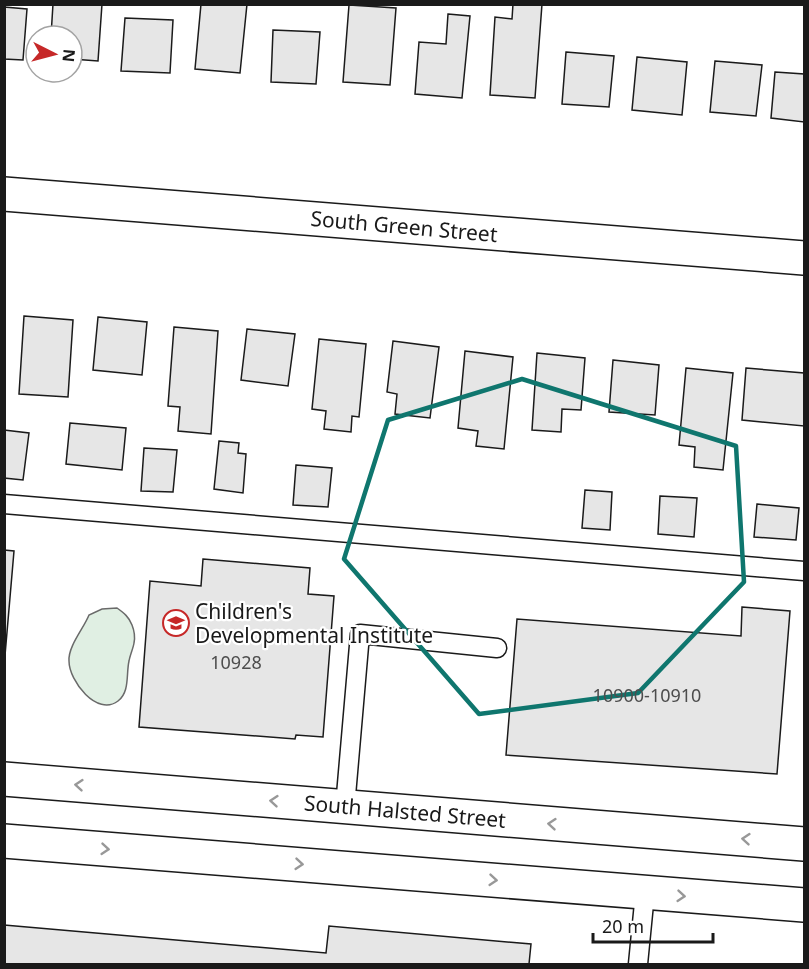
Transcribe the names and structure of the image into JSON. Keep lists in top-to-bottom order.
{
  "streets": {
    "main road": ["South Green Street", "South Halsted Street"]
  },
  "places": {
    "school or university": ["Children's Developmental Institute"]
  },
  "house_numbers": ["10928", "10900-10910"],
  "scale_bar": "20 m",
  "north": "right"
}
